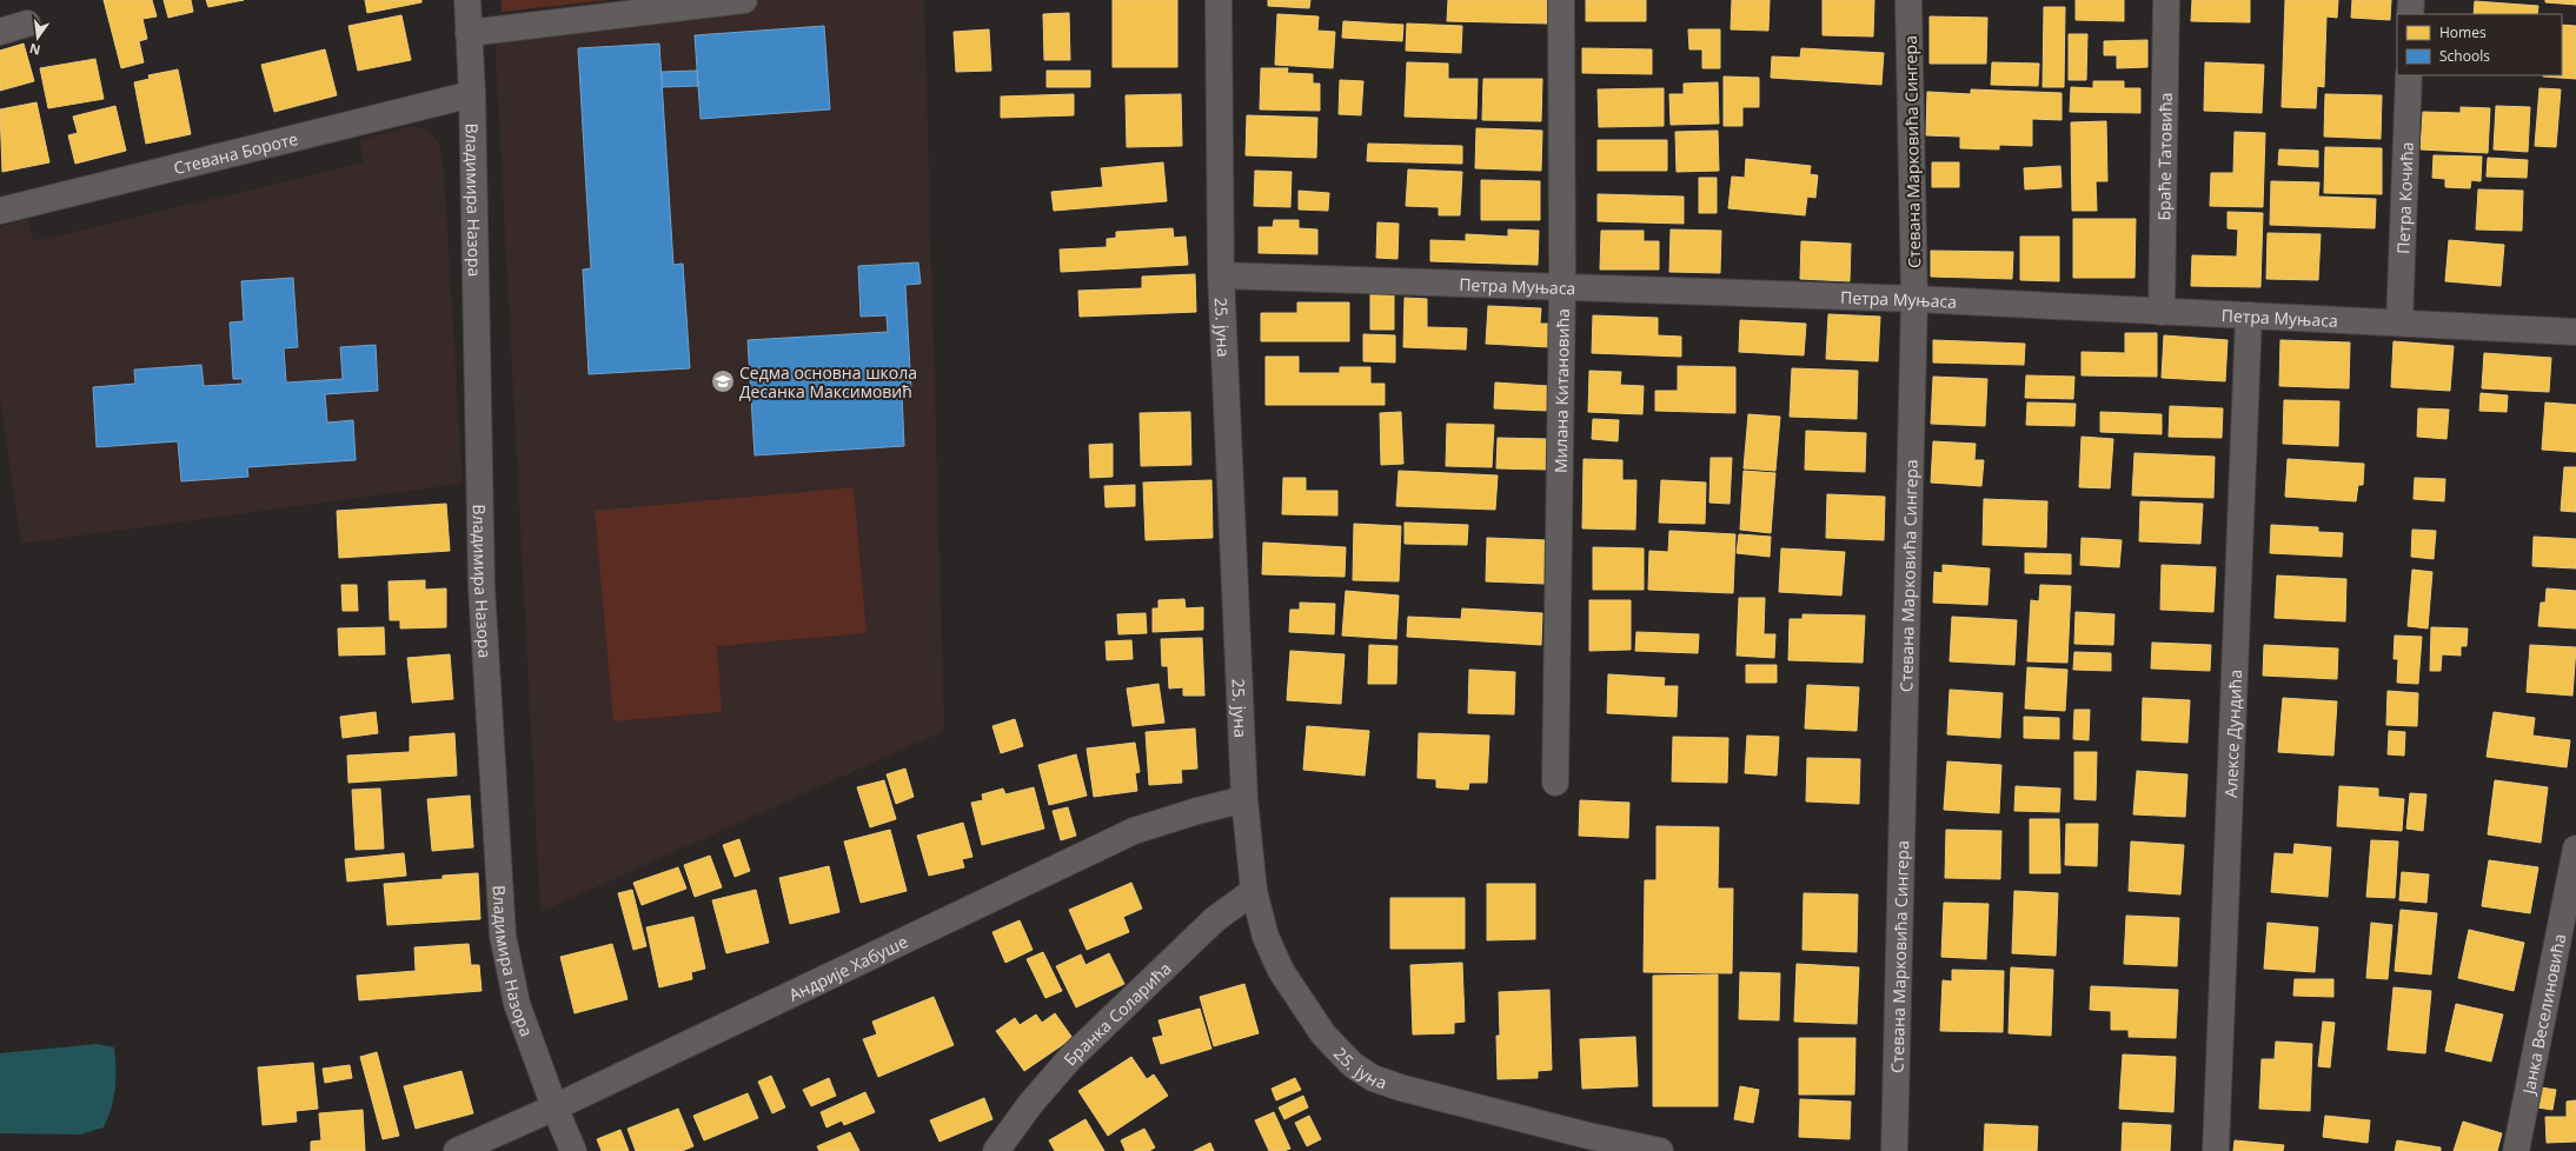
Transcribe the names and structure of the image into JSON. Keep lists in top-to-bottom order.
{
  "streets": {
    "street": [
      "Стевана Марковића Сингера",
      "Стевана Бороте",
      "Браће Татовића",
      "Петра Кочића",
      "Владимира Назора",
      "Петра Муњаса",
      "25. јуна",
      "Милана Китановића",
      "Алексе Дундића",
      "Андрије Хабуше",
      "Бранка Соларића",
      "Јанка Веселиновића"
    ]
  },
  "crossings": [
    ["Стевана Марковића Сингера", "Петра Муњаса"],
    ["Стевана Бороте", "Владимира Назора"],
    ["Браће Татовића", "Петра Муњаса"],
    ["Петра Кочића", "Петра Муњаса"],
    ["Владимира Назора", "Андрије Хабуше"],
    ["Петра Муњаса", "25. јуна"],
    ["Петра Муњаса", "Милана Китановића"],
    ["Петра Муњаса", "Алексе Дундића"],
    ["25. јуна", "Андрије Хабуше"],
    ["25. јуна", "Бранка Соларића"]
  ],
  "places": {
    "school or university": ["Седма основна школа Десанка Максимовић"]
  },
  "legend": ["Homes", "Schools"],
  "north": "bottom"
}
